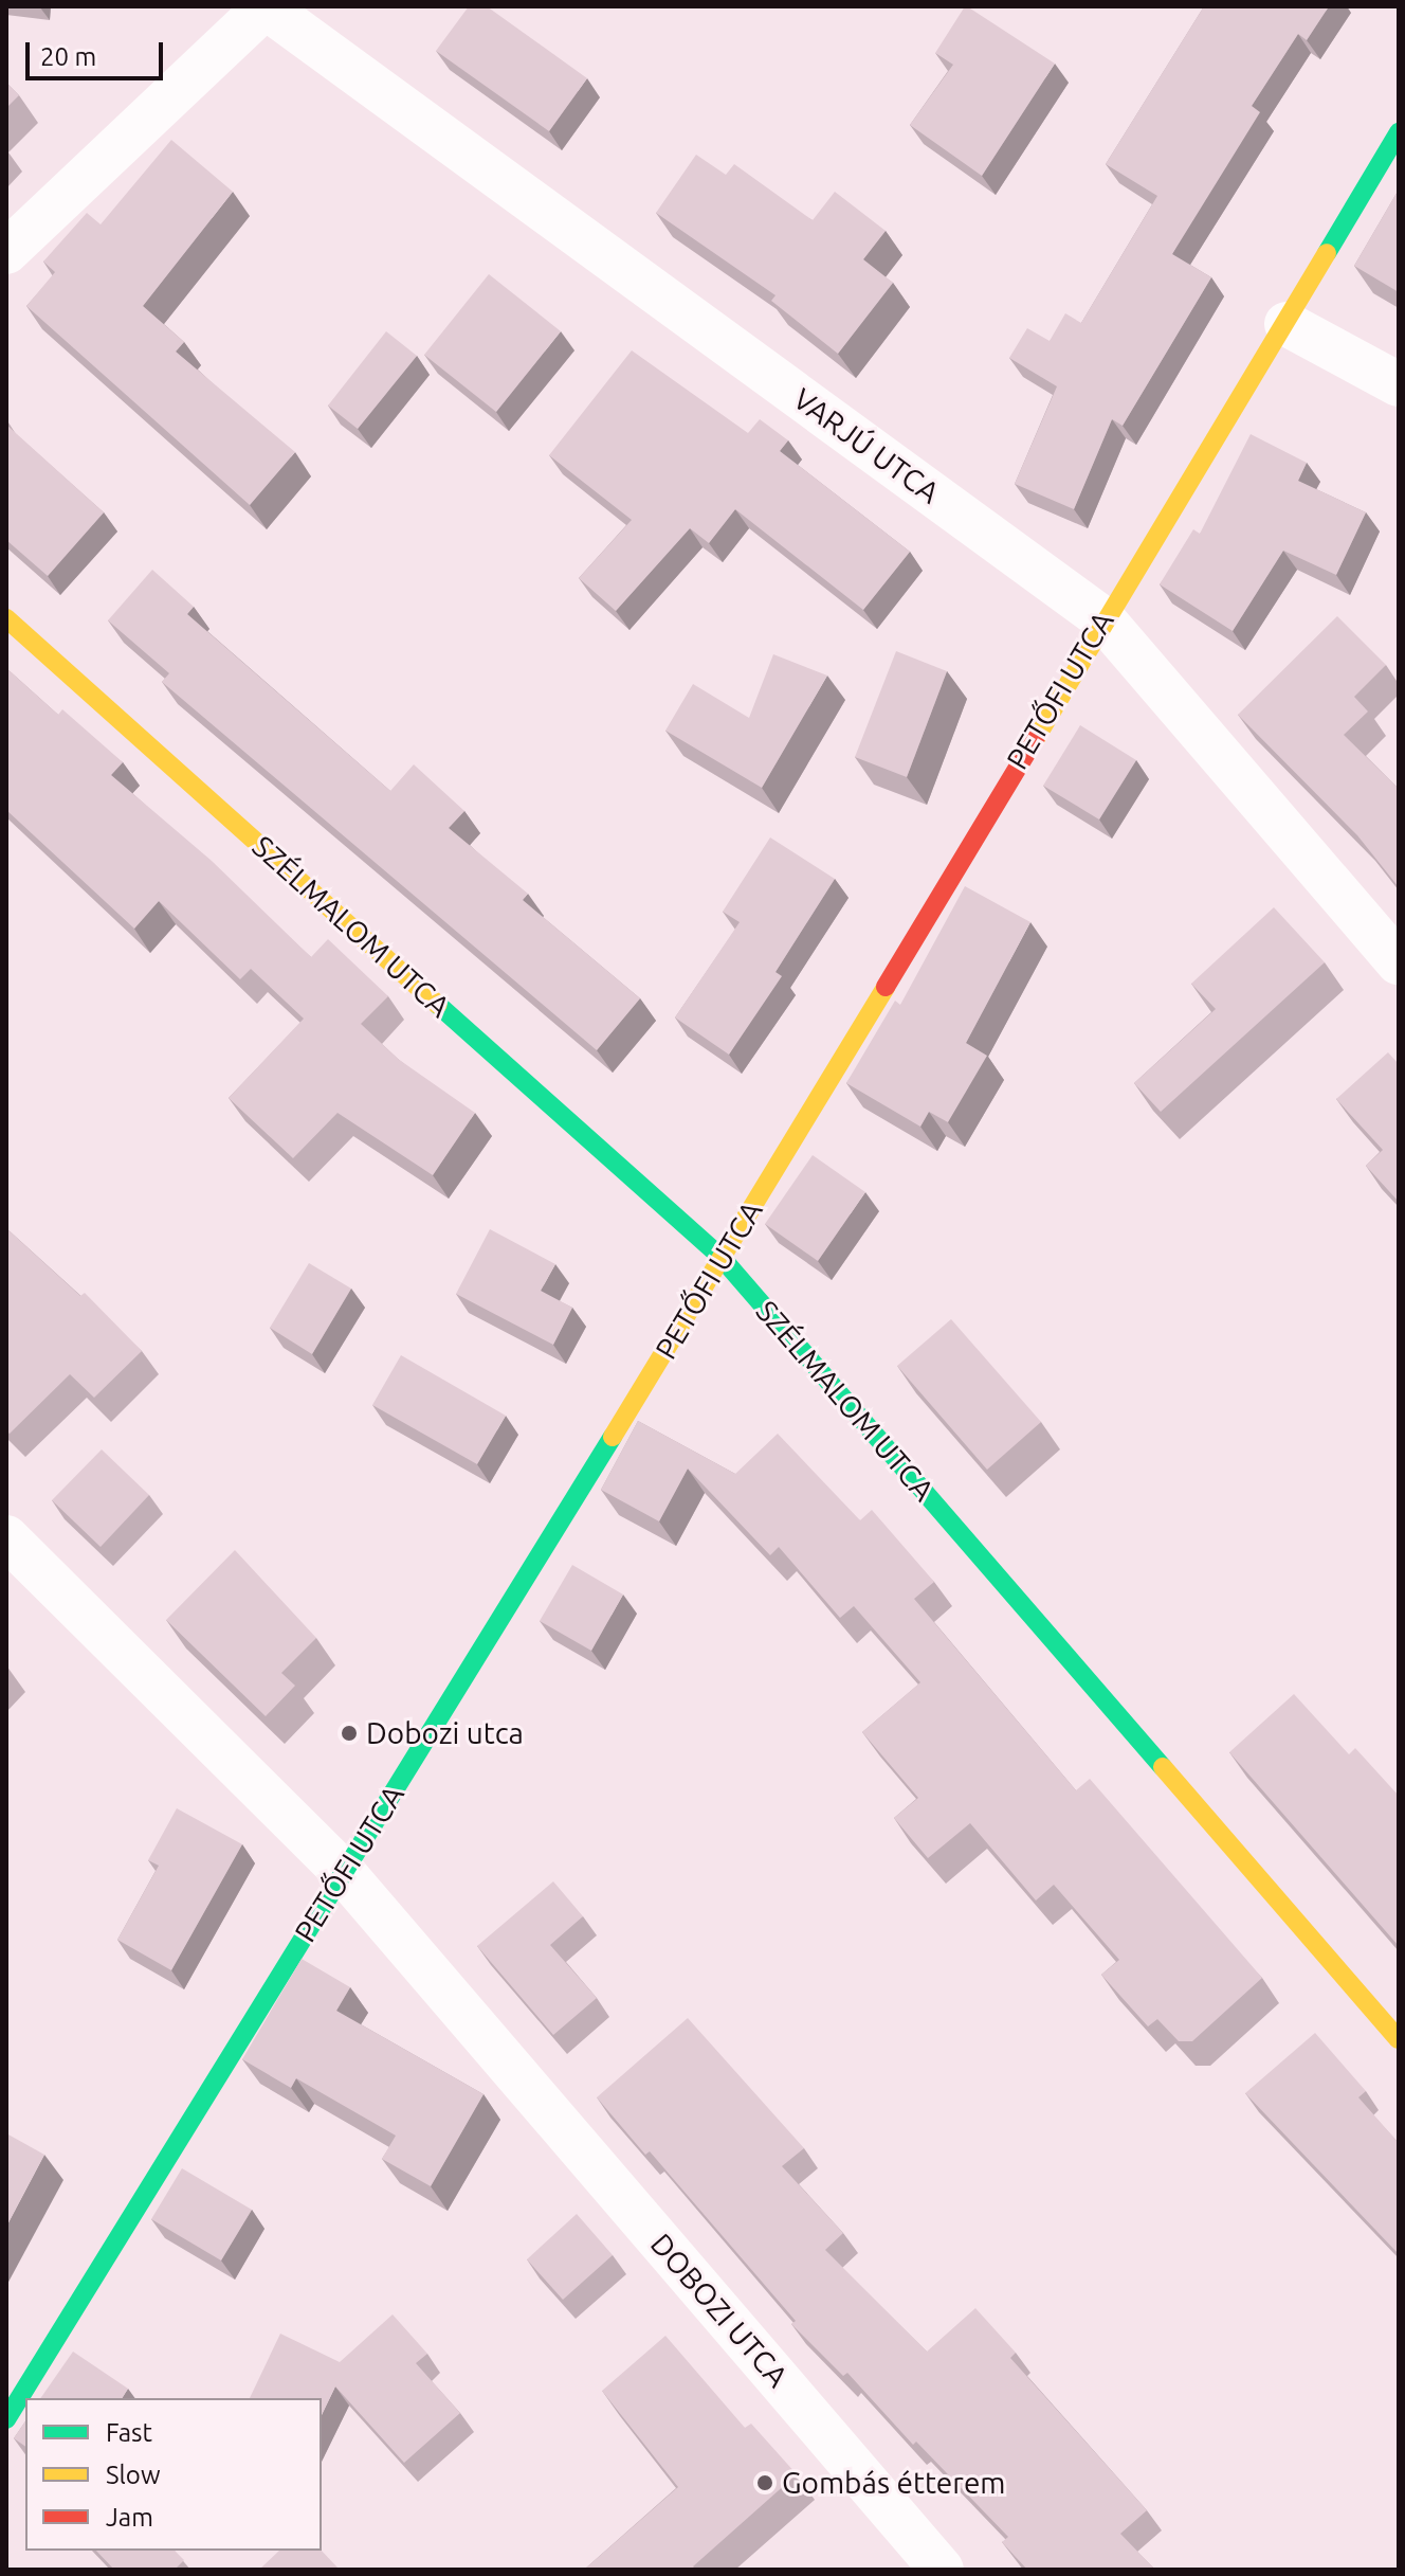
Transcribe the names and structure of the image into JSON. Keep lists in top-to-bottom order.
{
  "streets": {
    "main road": ["PETŐFI UTCA", "SZÉLMALOM UTCA"],
    "street": ["VARJÚ UTCA", "DOBOZI UTCA"]
  },
  "crossings": [
    ["VARJÚ UTCA", "PETŐFI UTCA"],
    ["PETŐFI UTCA", "SZÉLMALOM UTCA"],
    ["PETŐFI UTCA", "DOBOZI UTCA"]
  ],
  "places": ["Dobozi utca", "Gombás étterem"],
  "legend": ["Fast", "Slow", "Jam"],
  "scale_bar": "20 m"
}
